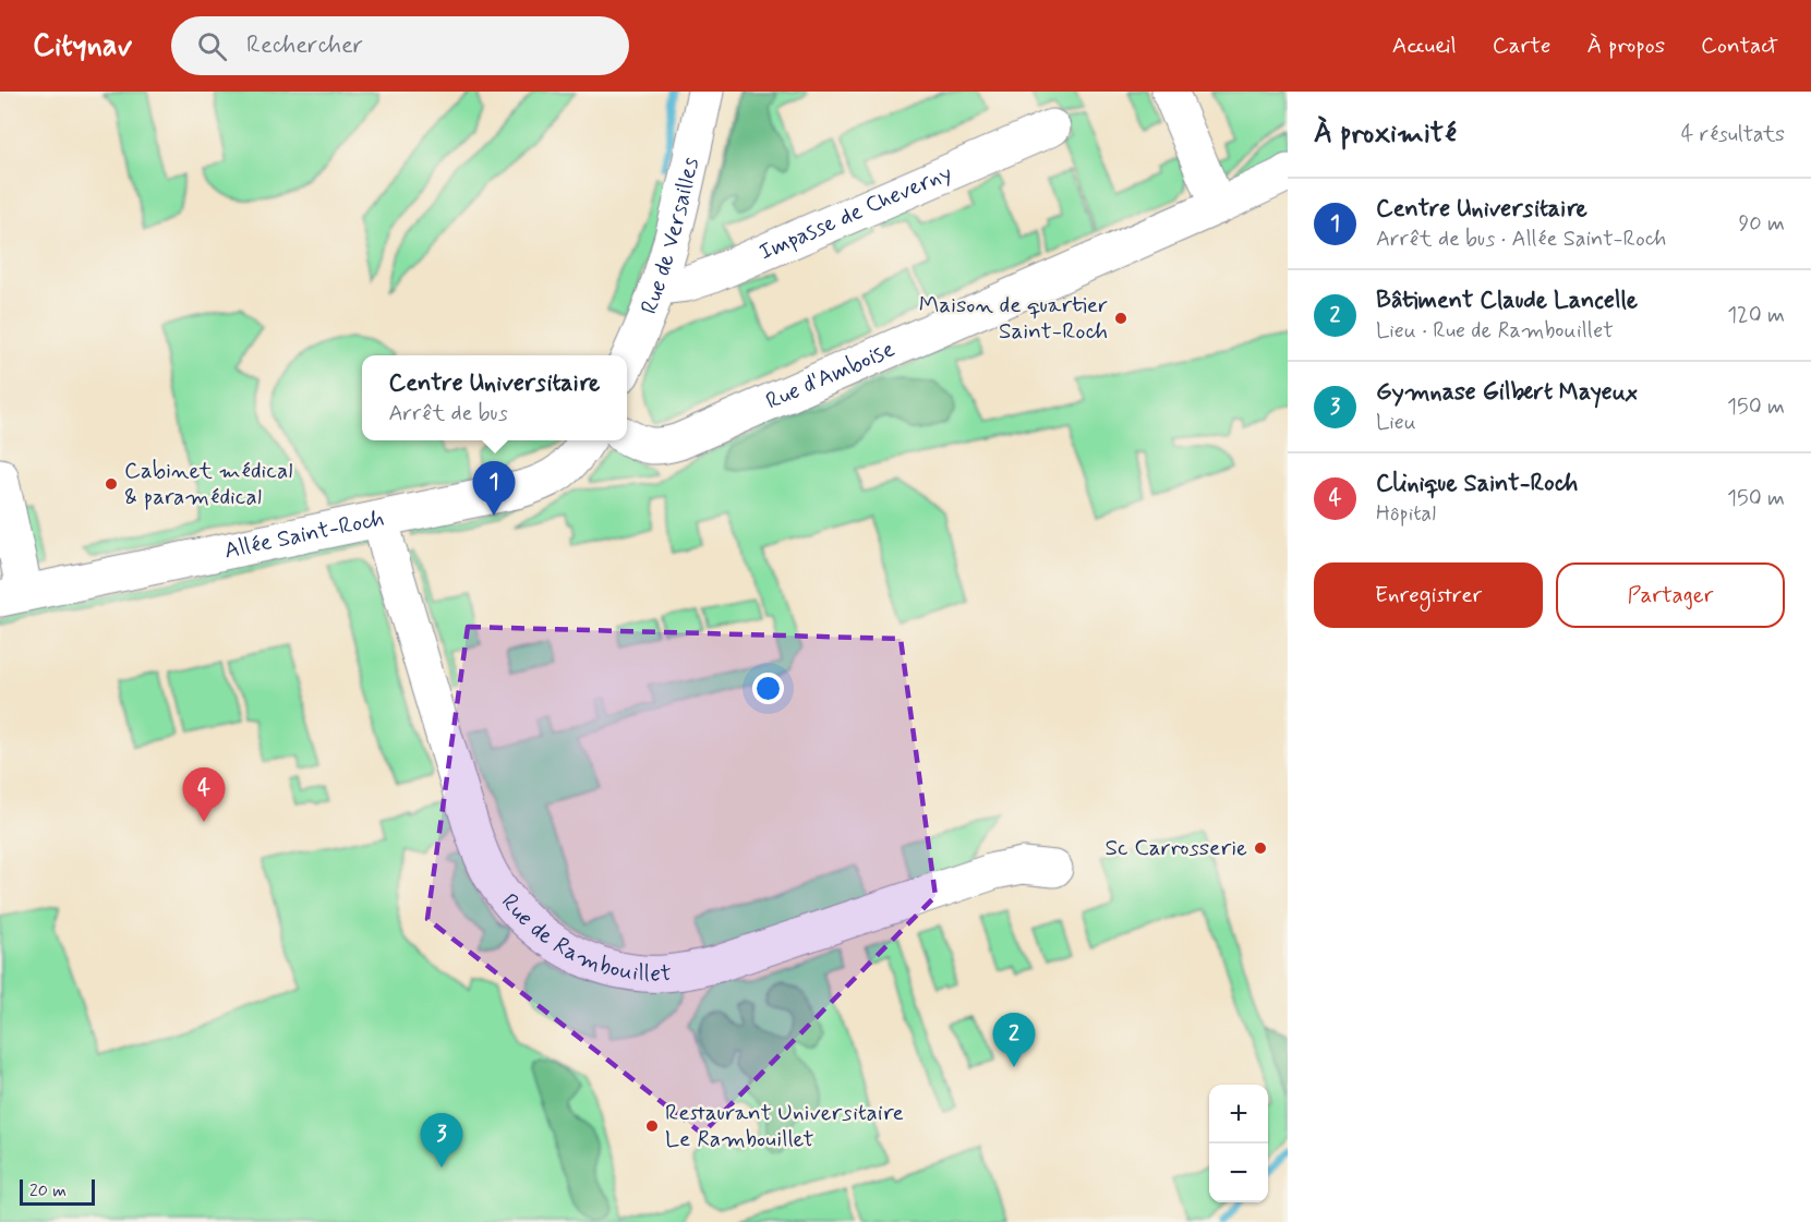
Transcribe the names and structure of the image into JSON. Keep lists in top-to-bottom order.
{
  "streets": {
    "street": [
      "Impasse de Cheverny",
      "Rue de Versailles",
      "Rue d'Amboise",
      "Allée Saint-Roch",
      "Rue de Rambouillet"
    ]
  },
  "crossings": [
    ["Impasse de Cheverny", "Rue de Versailles"],
    ["Allée Saint-Roch", "Rue de Rambouillet"]
  ],
  "places": [
    "Maison de quartier Saint-Roch",
    "Cabinet médical & paramédical",
    "Sc Carrosserie",
    "Restaurant Universitaire Le Rambouillet"
  ],
  "scale_bar": "20 m",
  "page": {
    "header": "Citynav",
    "search": "Rechercher",
    "nav": [
      "Accueil",
      "Carte",
      "À propos",
      "Contact"
    ],
    "heading": ["À proximité", "4 résultats"],
    "list": [
      {
        "mark": "1",
        "name": "Centre Universitaire",
        "note": "Arrêt de bus · Allée Saint-Roch",
        "value": "90 m"
      },
      {
        "mark": "2",
        "name": "Bâtiment Claude Lancelle",
        "note": "Lieu · Rue de Rambouillet",
        "value": "120 m"
      },
      {
        "mark": "3",
        "name": "Gymnase Gilbert Mayeux",
        "note": "Lieu",
        "value": "150 m"
      },
      {
        "mark": "4",
        "name": "Clinique Saint-Roch",
        "note": "Hôpital",
        "value": "150 m"
      }
    ],
    "popup": ["Centre Universitaire", "Arrêt de bus"],
    "pins": [
      "1",
      "4",
      "2",
      "3"
    ],
    "buttons": ["Enregistrer", "Partager"],
    "map_buttons": ["+", "−"],
    "scale": "20 m"
  }
}
